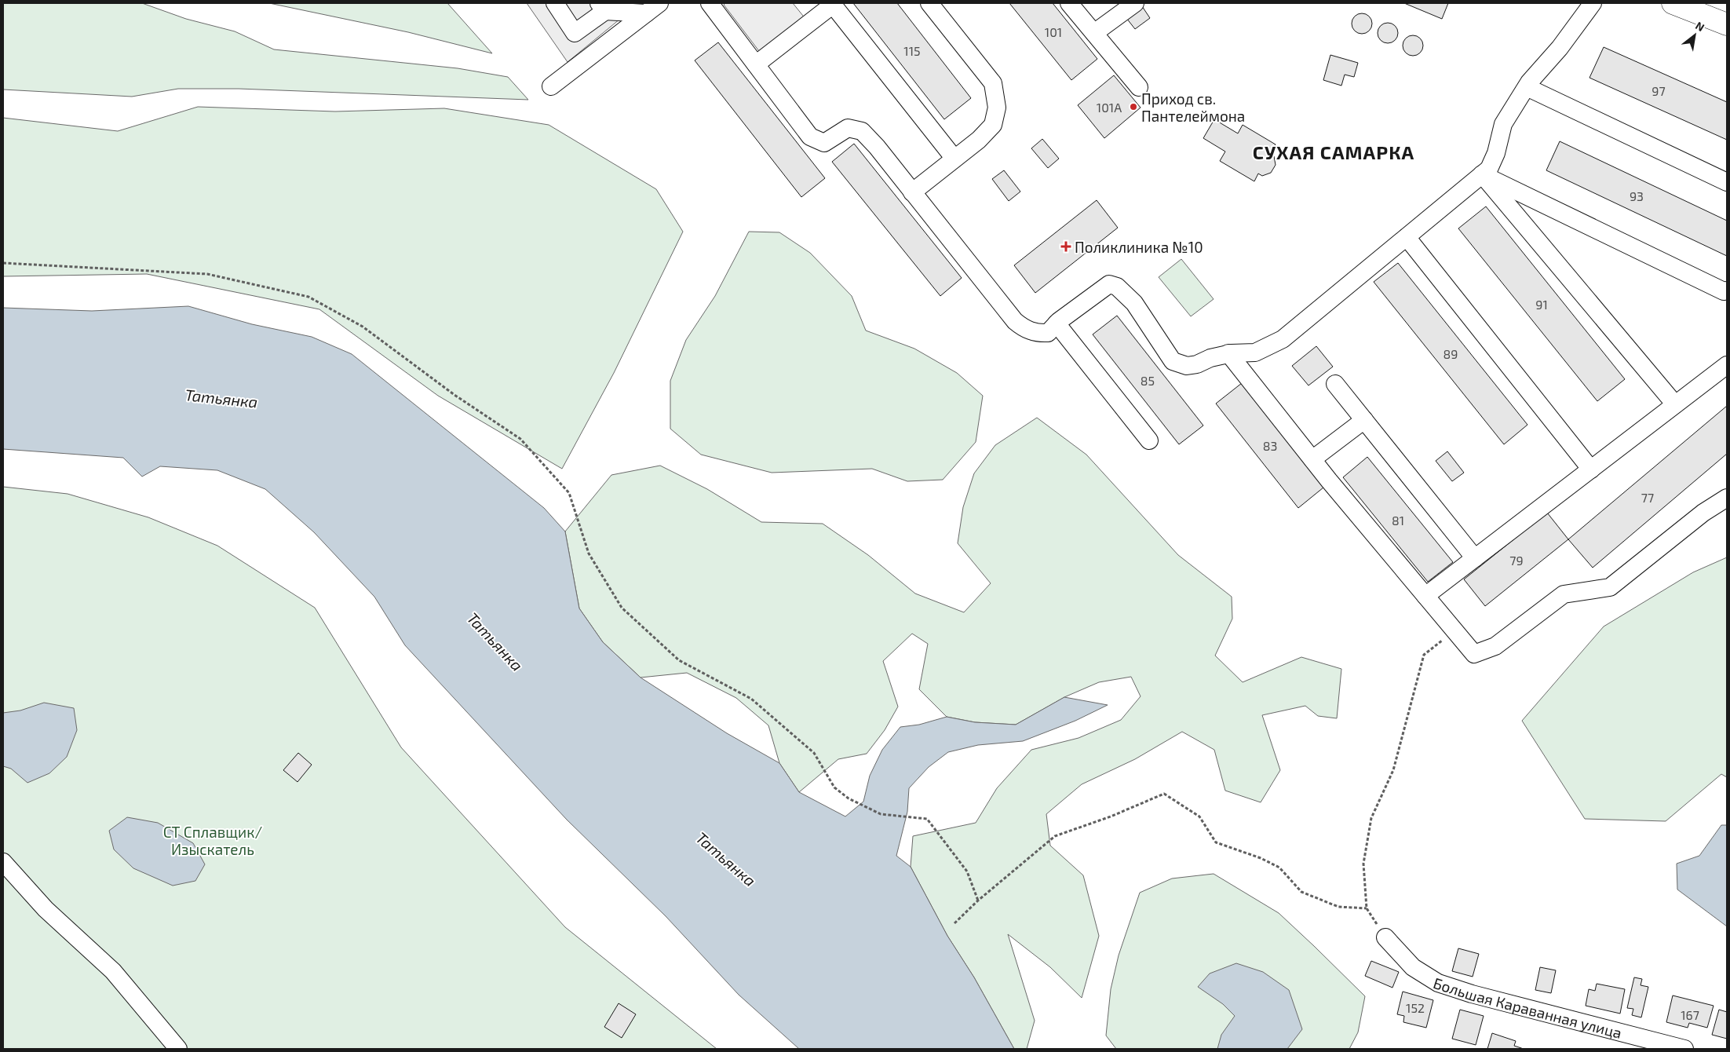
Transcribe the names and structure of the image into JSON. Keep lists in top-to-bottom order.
{
  "streets": {
    "street": ["Большая Караванная улица"]
  },
  "districts": ["СУХАЯ САМАРКА"],
  "water": ["Татьянка"],
  "parks": ["СТ Сплавщик/ Изыскатель"],
  "places": {
    "other": ["Приход св. Пантелеймона"],
    "health": ["Поликлиника №10"]
  },
  "house_numbers": [
    "101",
    "115",
    "97",
    "101А",
    "93",
    "91",
    "89",
    "85",
    "83",
    "77",
    "81",
    "79",
    "152",
    "167"
  ],
  "north": "top right"
}
